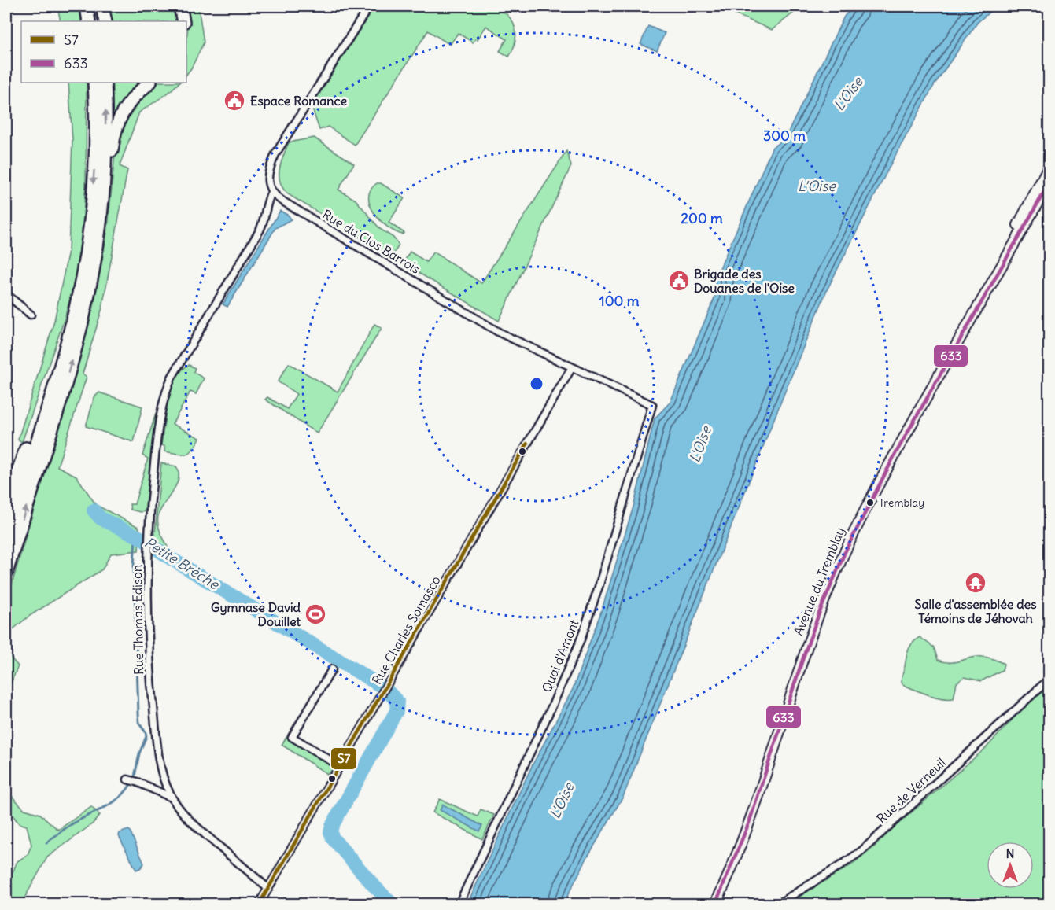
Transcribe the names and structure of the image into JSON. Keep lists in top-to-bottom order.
{
  "streets": {
    "main road": ["Avenue du Tremblay"],
    "street": [
      "Rue du Clos Barrois",
      "Rue Thomas Edison",
      "Rue Charles Somasco",
      "Quai d'Amont",
      "Rue de Verneuil"
    ]
  },
  "crossings": [
    ["Rue du Clos Barrois", "Rue Thomas Edison"],
    ["Rue du Clos Barrois", "Rue Charles Somasco"],
    ["Rue du Clos Barrois", "Quai d'Amont"],
    ["Rue Thomas Edison", "Rue Charles Somasco"]
  ],
  "water": ["L'Oise", "L’Oise", "Petite Brèche"],
  "places": {
    "public building": ["Espace Romance", "Brigade des Douanes de l'Oise"],
    "other": ["Tremblay"],
    "temple": ["Salle d'assemblée des Témoins de Jéhovah"],
    "sports": ["Gymnase David Douillet"]
  },
  "lines": ["transit line 633", "transit line S7"],
  "legend": ["S7", "633"],
  "north": "top",
  "rings": ["300 m", "200 m", "100 m"]
}
